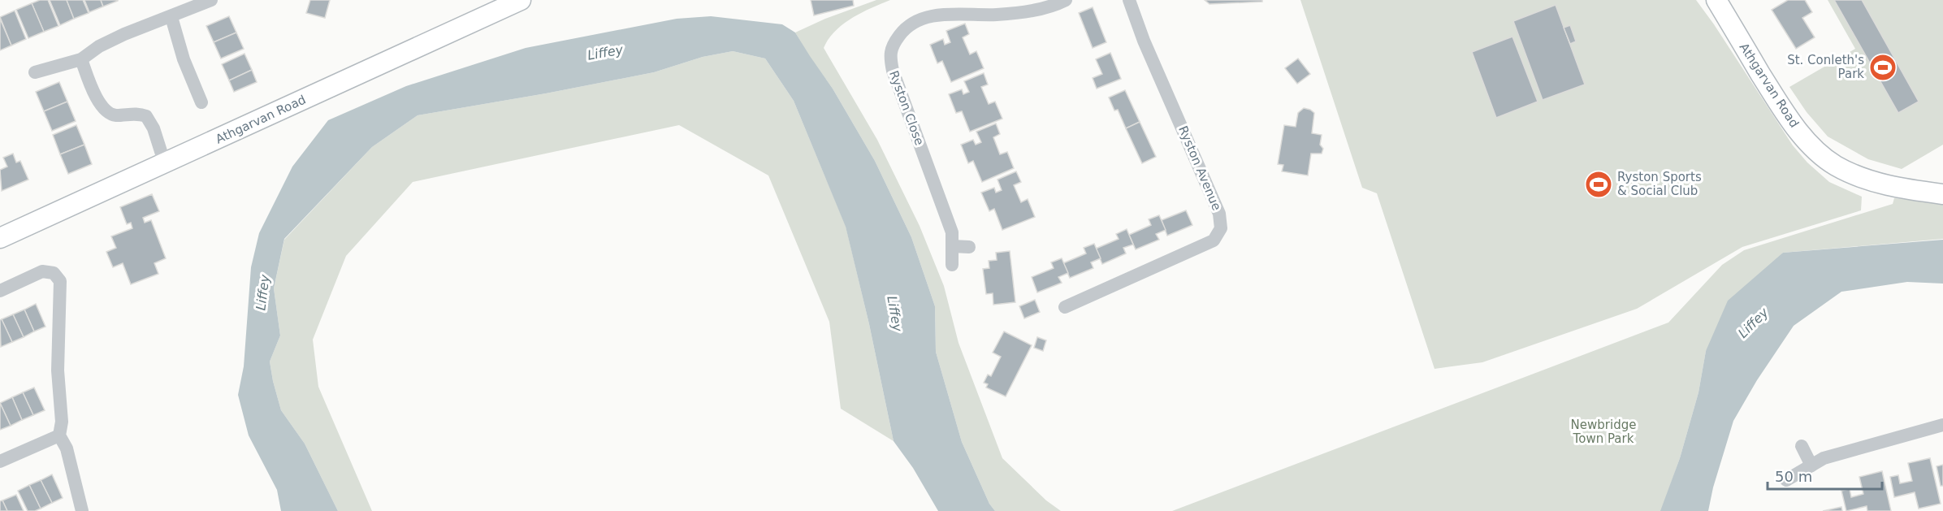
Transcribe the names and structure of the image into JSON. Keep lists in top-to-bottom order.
{
  "streets": {
    "main road": ["Athgarvan Road"],
    "street": ["Ryston Close", "Ryston Avenue"]
  },
  "water": ["Liffey"],
  "parks": ["Newbridge Town Park"],
  "places": {
    "sports": ["St. Conleth's Park", "Ryston Sports & Social Club"]
  },
  "scale_bar": "50 m"
}
